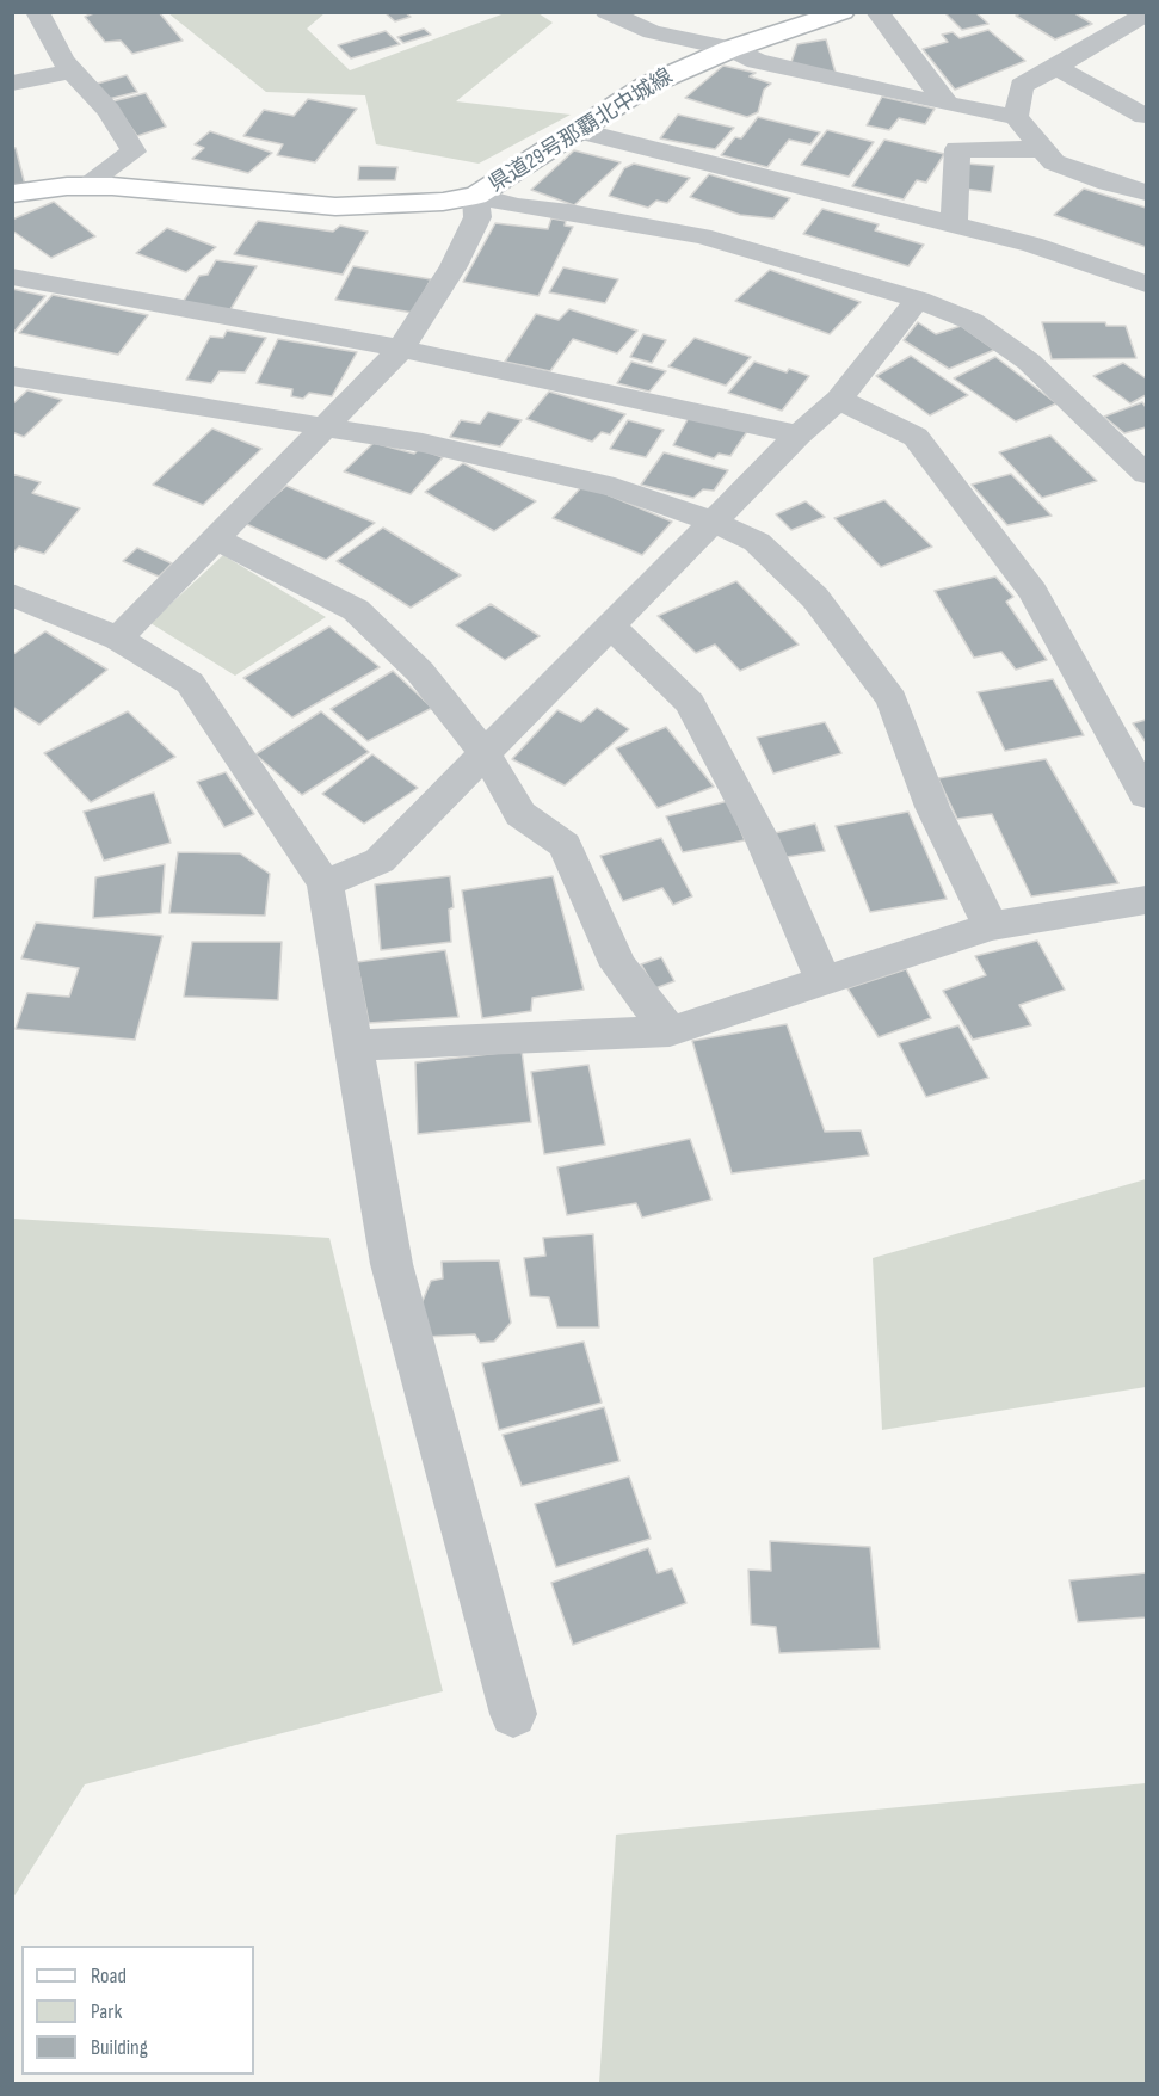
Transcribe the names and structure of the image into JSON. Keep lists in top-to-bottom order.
{
  "streets": {
    "main road": ["県道29号那覇北中城線"]
  },
  "legend": ["Road", "Park", "Building"]
}
